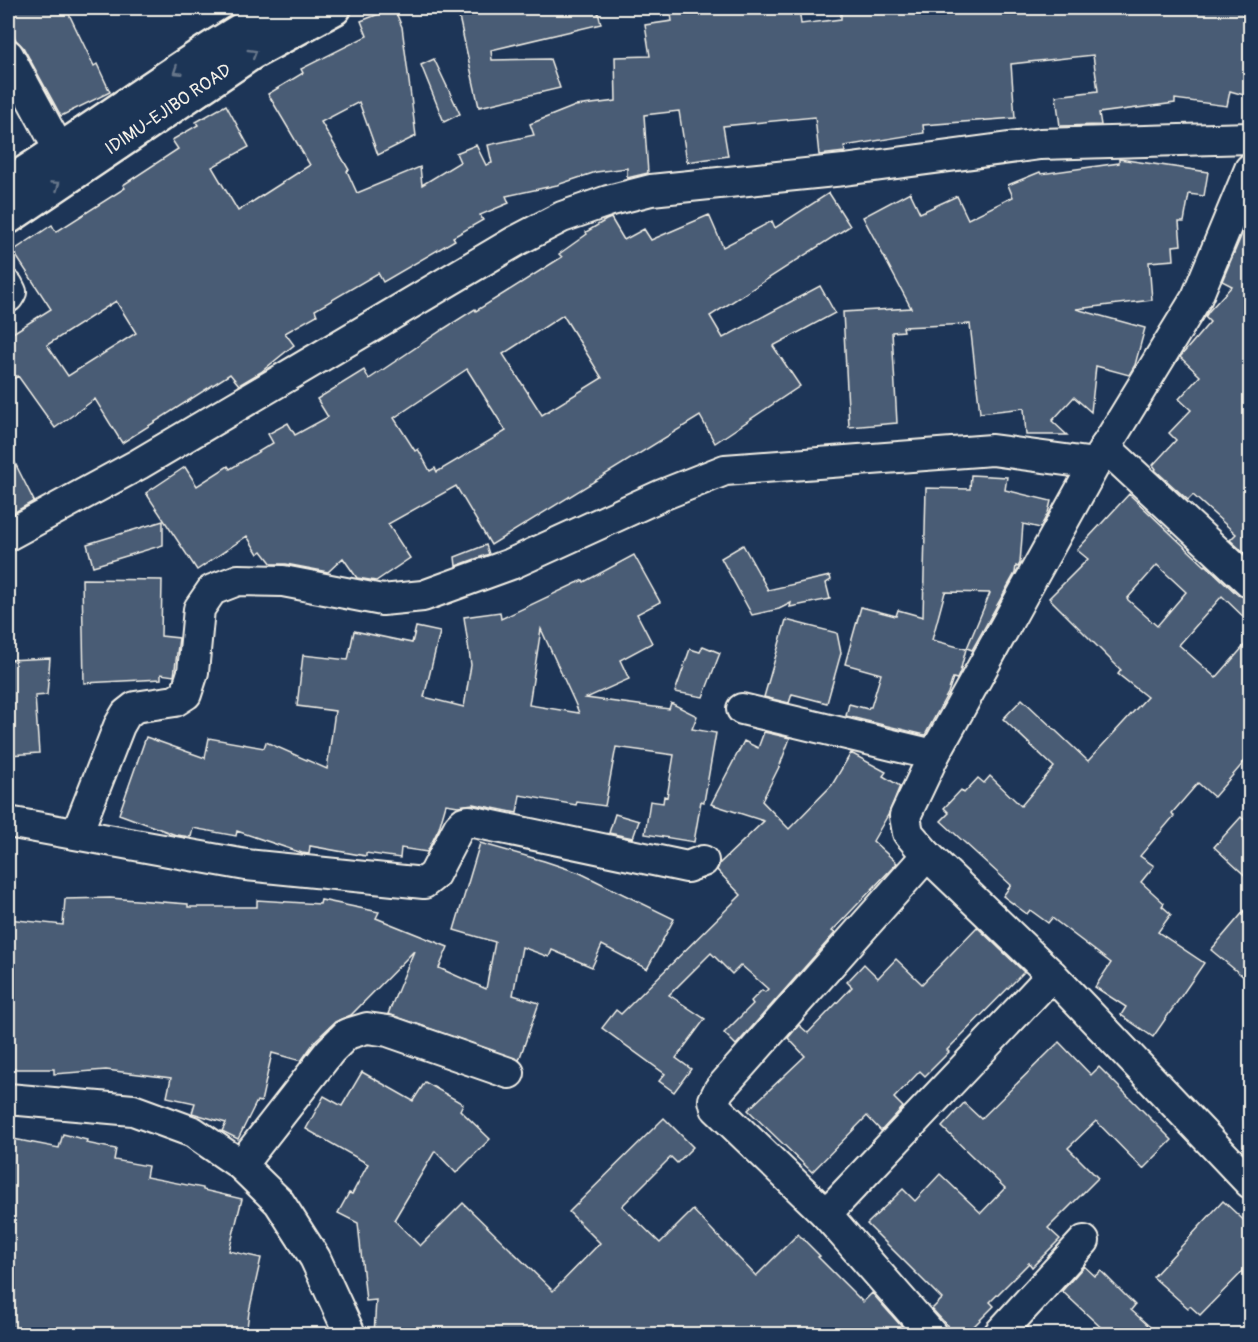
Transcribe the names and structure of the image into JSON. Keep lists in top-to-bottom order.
{
  "streets": {
    "main road": ["IDIMU-EJIBO ROAD"]
  }
}
